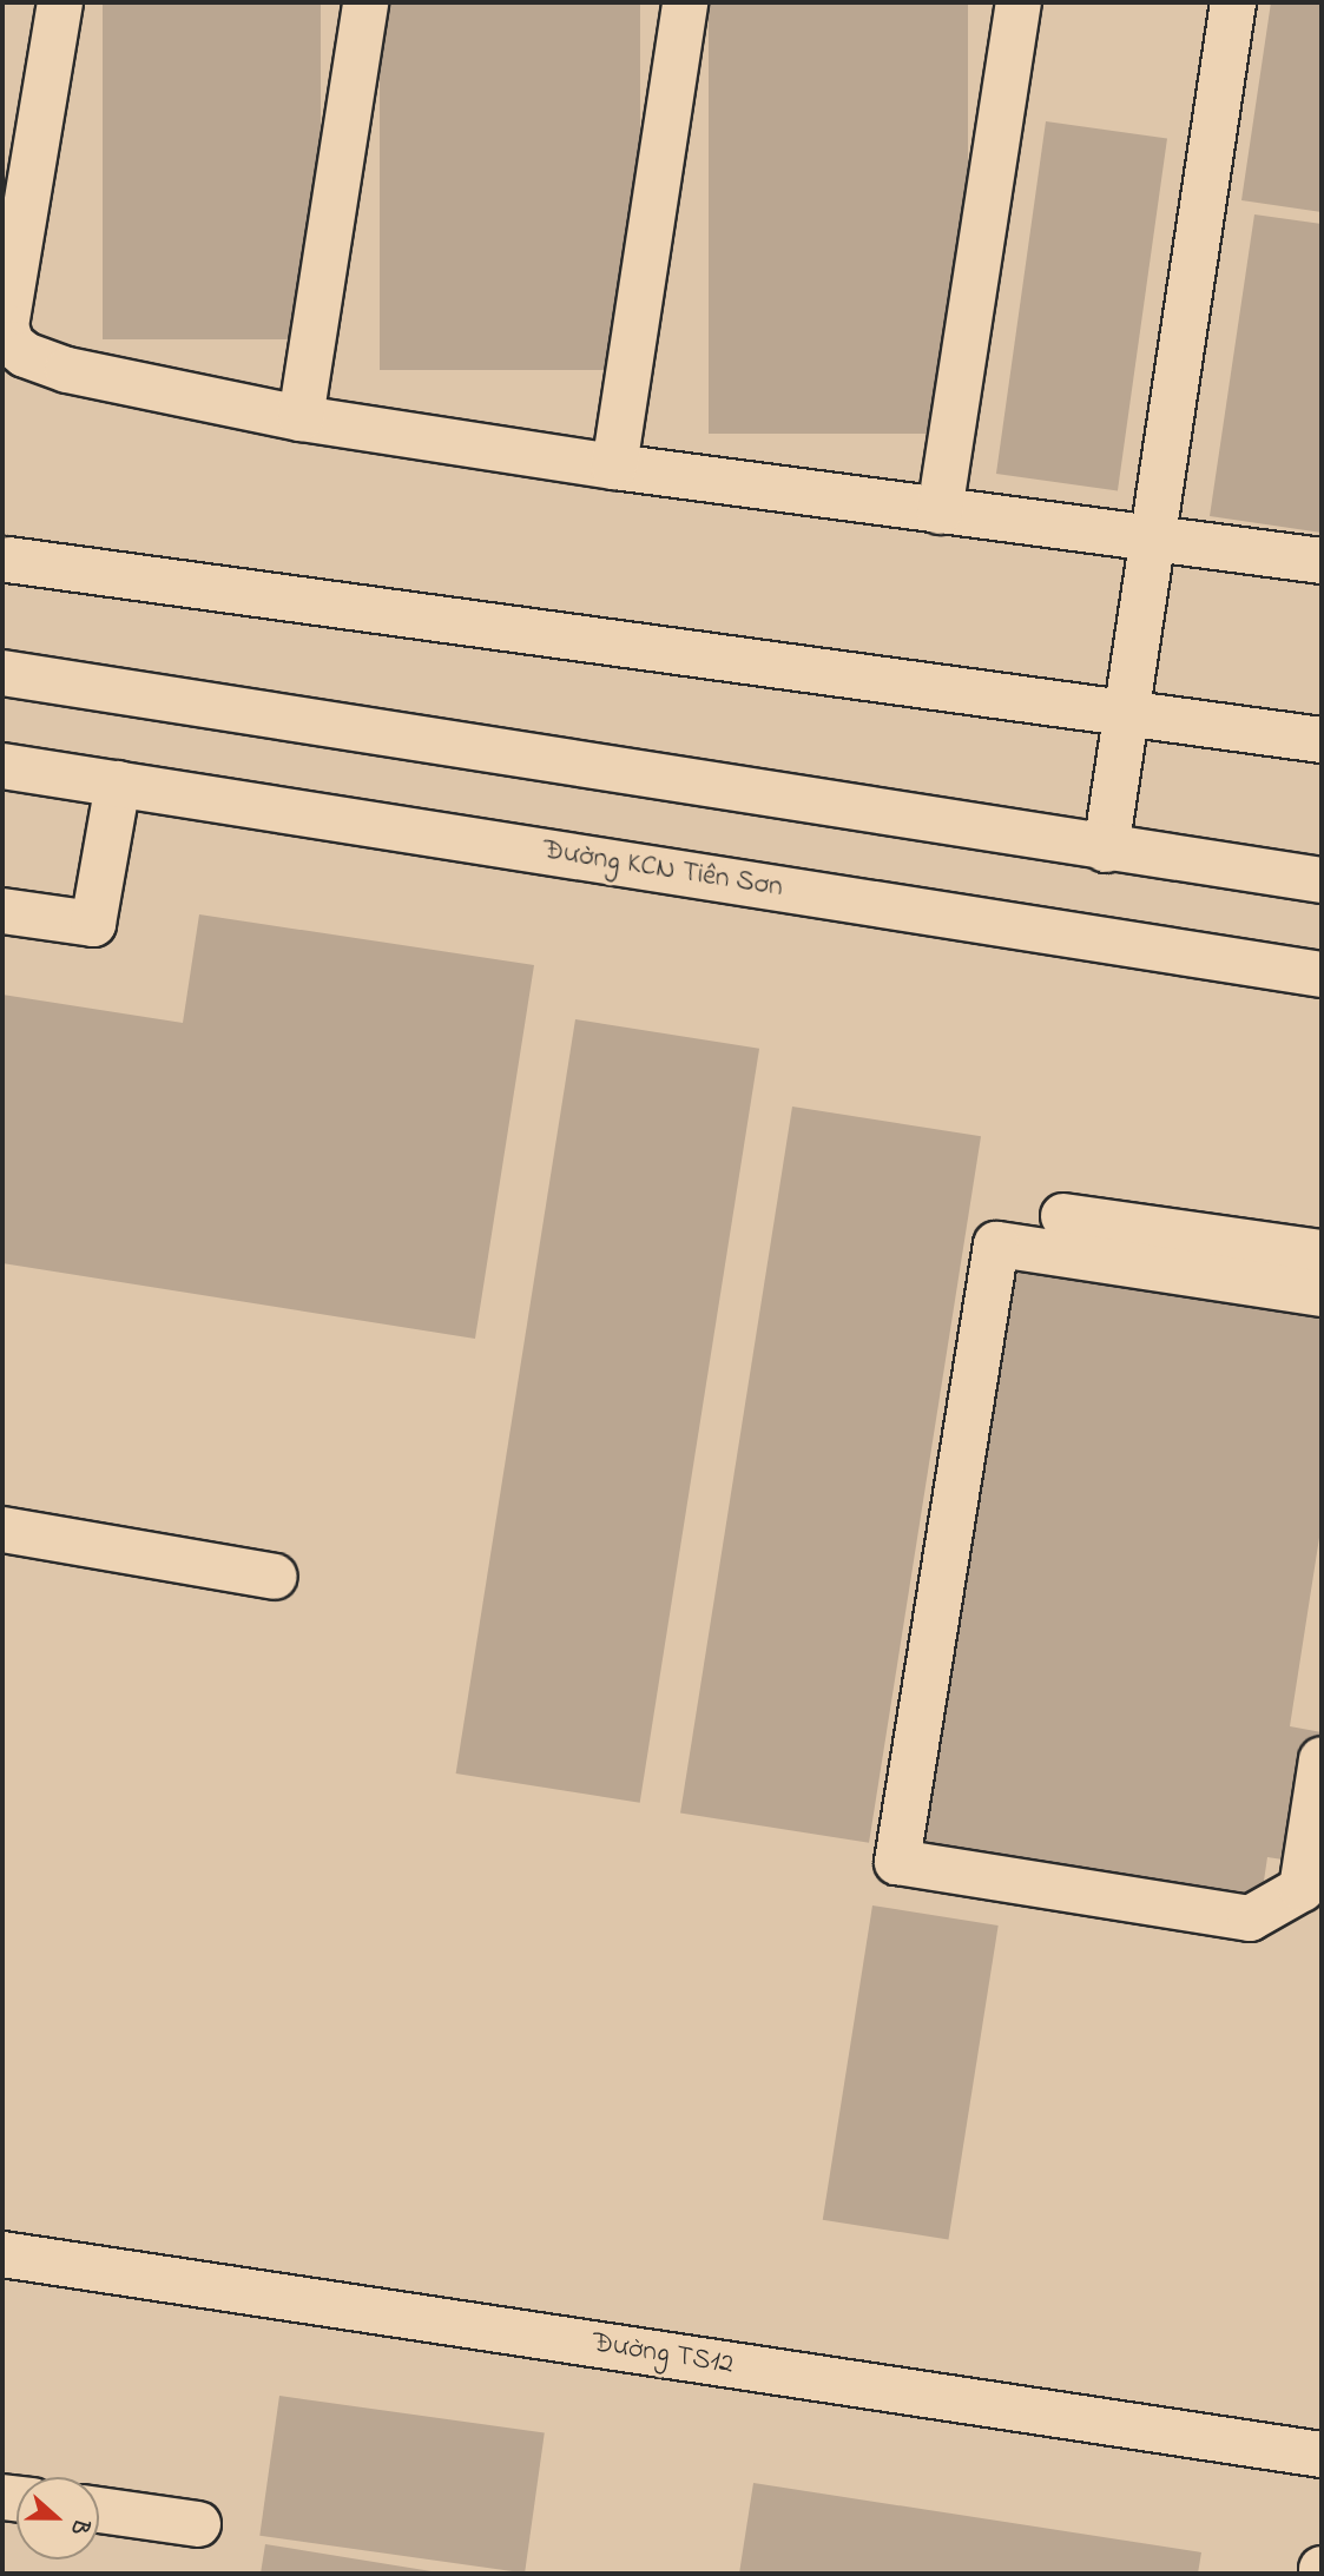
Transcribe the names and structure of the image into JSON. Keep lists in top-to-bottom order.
{
  "streets": {
    "main road": ["Đường KCN Tiên Sơn", "Đường TS12"]
  },
  "north": "right"
}
